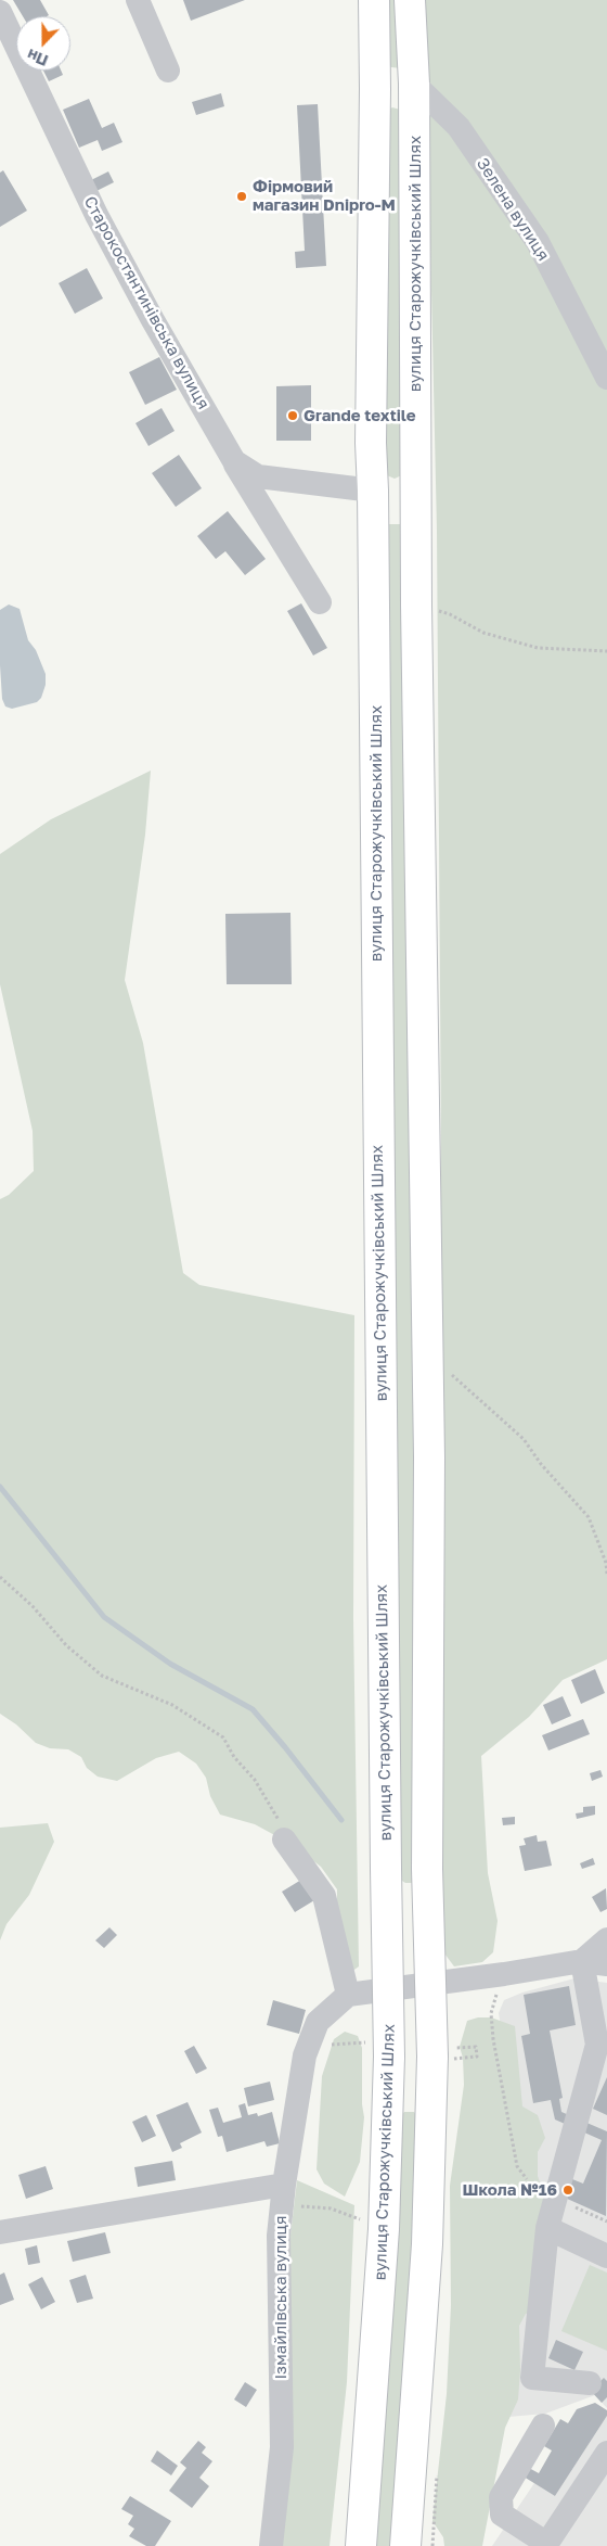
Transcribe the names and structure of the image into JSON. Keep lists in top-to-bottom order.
{
  "streets": {
    "main road": ["вулиця Старожучківський Шлях"],
    "street": ["Зелена вулиця", "Старокостянтинівська вулиця", "Ізмайлівська вулиця"]
  },
  "crossings": [
    ["Зелена вулиця", "вулиця Старожучківський Шлях"],
    ["вулиця Старожучківський Шлях", "Старокостянтинівська вулиця"]
  ],
  "places": ["Фірмовий магазин Dnipro-M", "Grande textile", "Школа №16"],
  "north": "bottom"
}
